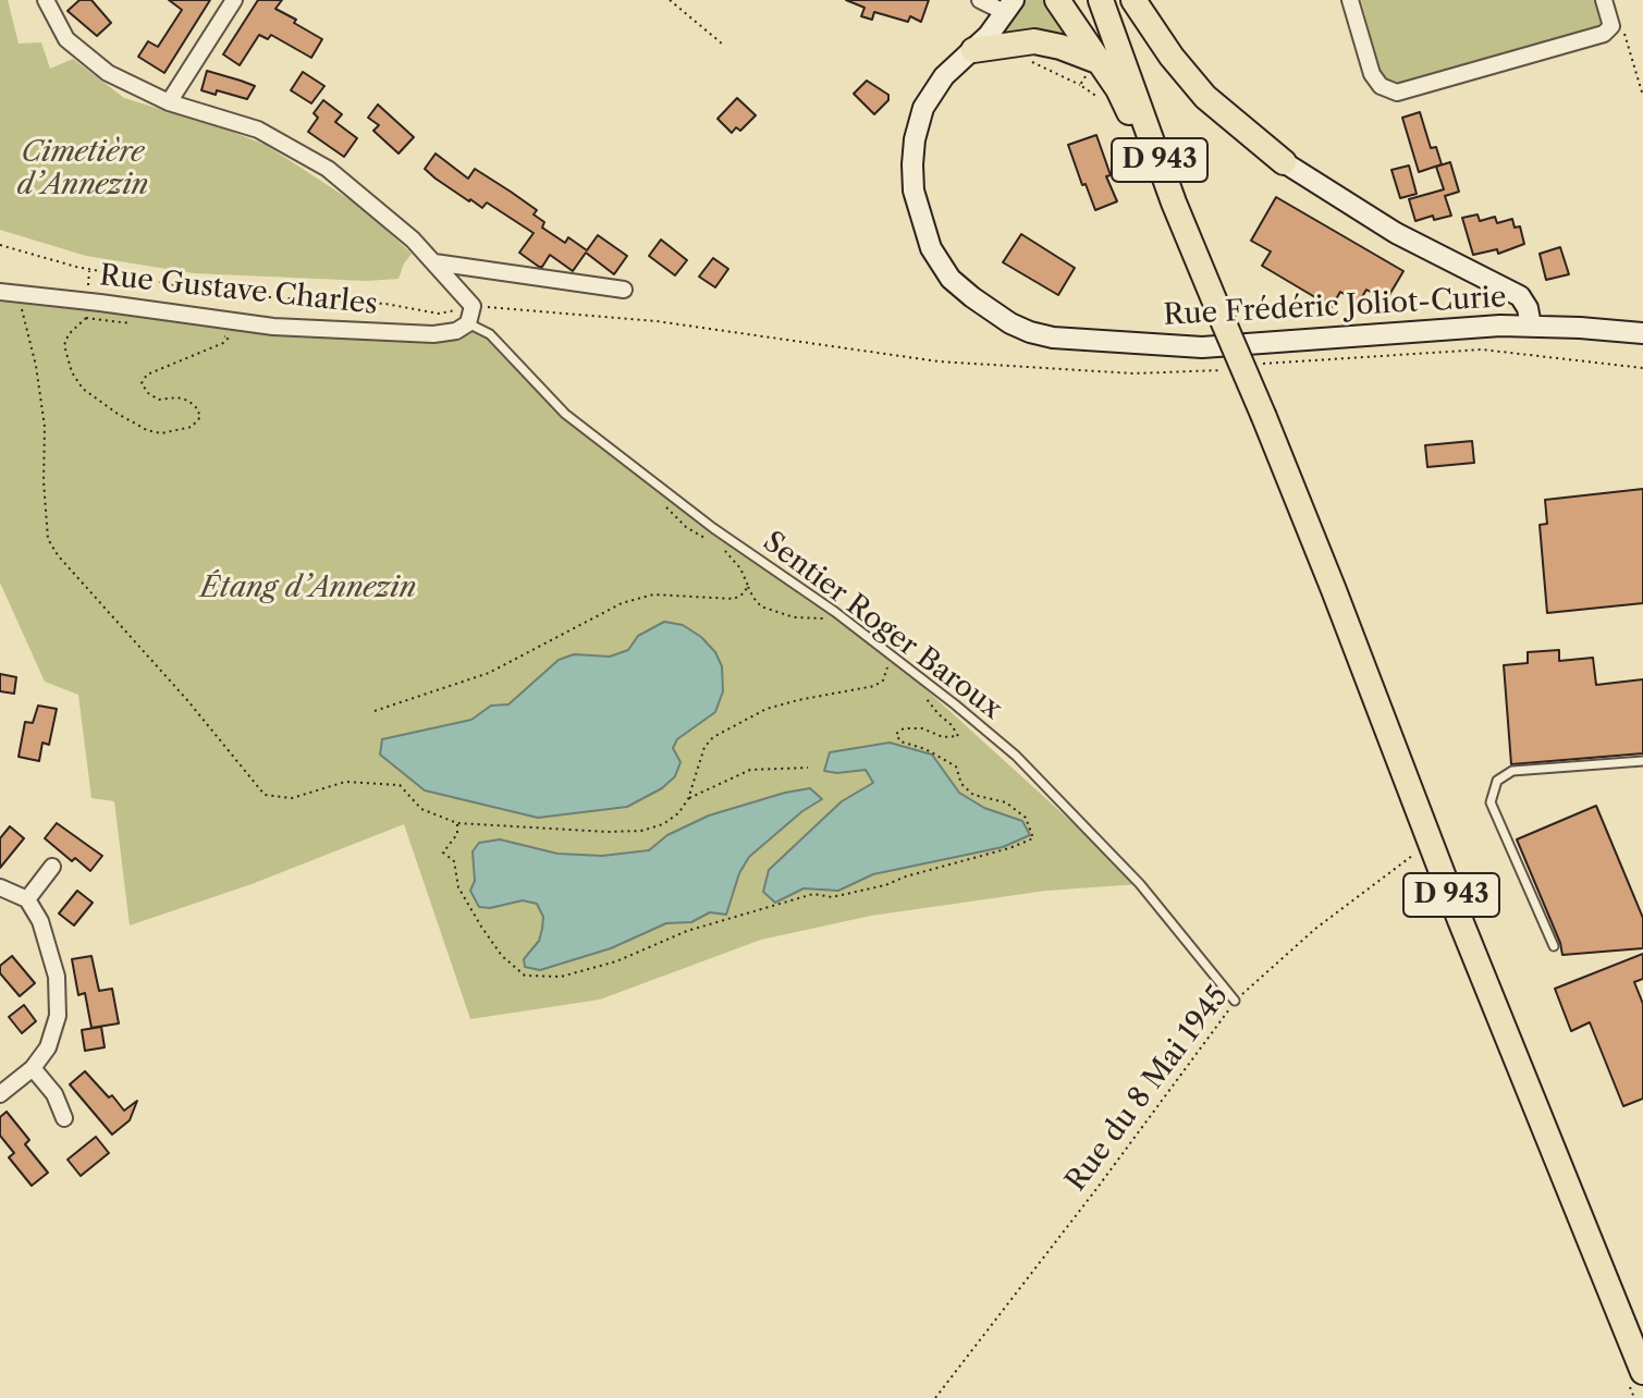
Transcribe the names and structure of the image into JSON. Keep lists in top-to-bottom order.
{
  "streets": {
    "main road": ["D 943"],
    "street": ["Rue Gustave Charles", "Rue Frédéric Joliot-Curie"],
    "lane": ["Sentier Roger Baroux"],
    "path": ["Rue du 8 Mai 1945"]
  },
  "crossings": [
    ["D 943", "Rue du 8 Mai 1945"],
    ["Rue Gustave Charles", "Sentier Roger Baroux"],
    ["Sentier Roger Baroux", "Rue du 8 Mai 1945"]
  ],
  "parks": ["Cimetière d’Annezin", "Étang d’Annezin"]
}
